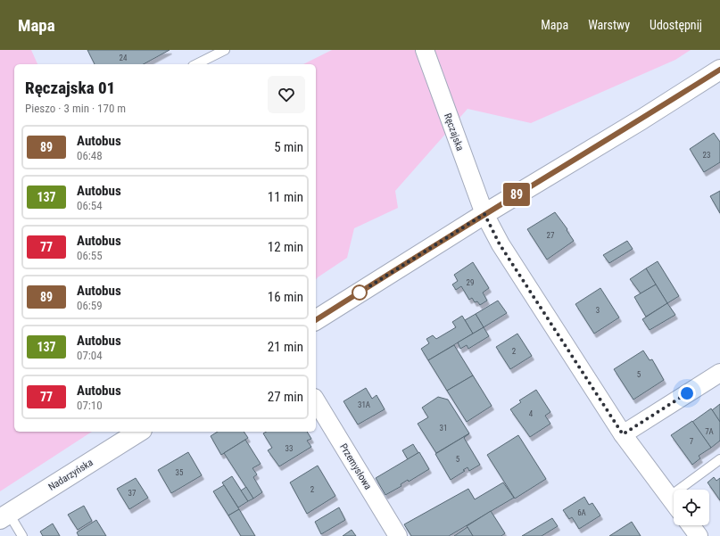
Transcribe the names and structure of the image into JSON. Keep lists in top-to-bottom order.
{
  "streets": {
    "main road": ["Nadarzyńska"],
    "street": ["Ręczajska", "Przemysłowa"]
  },
  "lines": ["bus line 89"],
  "house_numbers": [
    "24",
    "23",
    "27",
    "29",
    "3",
    "2",
    "5",
    "31A",
    "4",
    "31",
    "7A",
    "7",
    "33",
    "5",
    "35",
    "2",
    "37",
    "6A"
  ],
  "page": {
    "header": "Mapa",
    "nav": ["Mapa", "Warstwy", "Udostępnij"],
    "on_map": "89",
    "heading": ["Ręczajska 01", "Pieszo · 3 min · 170 m"],
    "list": [
      {
        "mark": "89",
        "name": "Autobus",
        "note": "06:48",
        "value": "5 min"
      },
      {
        "mark": "137",
        "name": "Autobus",
        "note": "06:54",
        "value": "11 min"
      },
      {
        "mark": "77",
        "name": "Autobus",
        "note": "06:55",
        "value": "12 min"
      },
      {
        "mark": "89",
        "name": "Autobus",
        "note": "06:59",
        "value": "16 min"
      },
      {
        "mark": "137",
        "name": "Autobus",
        "note": "07:04",
        "value": "21 min"
      },
      {
        "mark": "77",
        "name": "Autobus",
        "note": "07:10",
        "value": "27 min"
      }
    ]
  }
}
